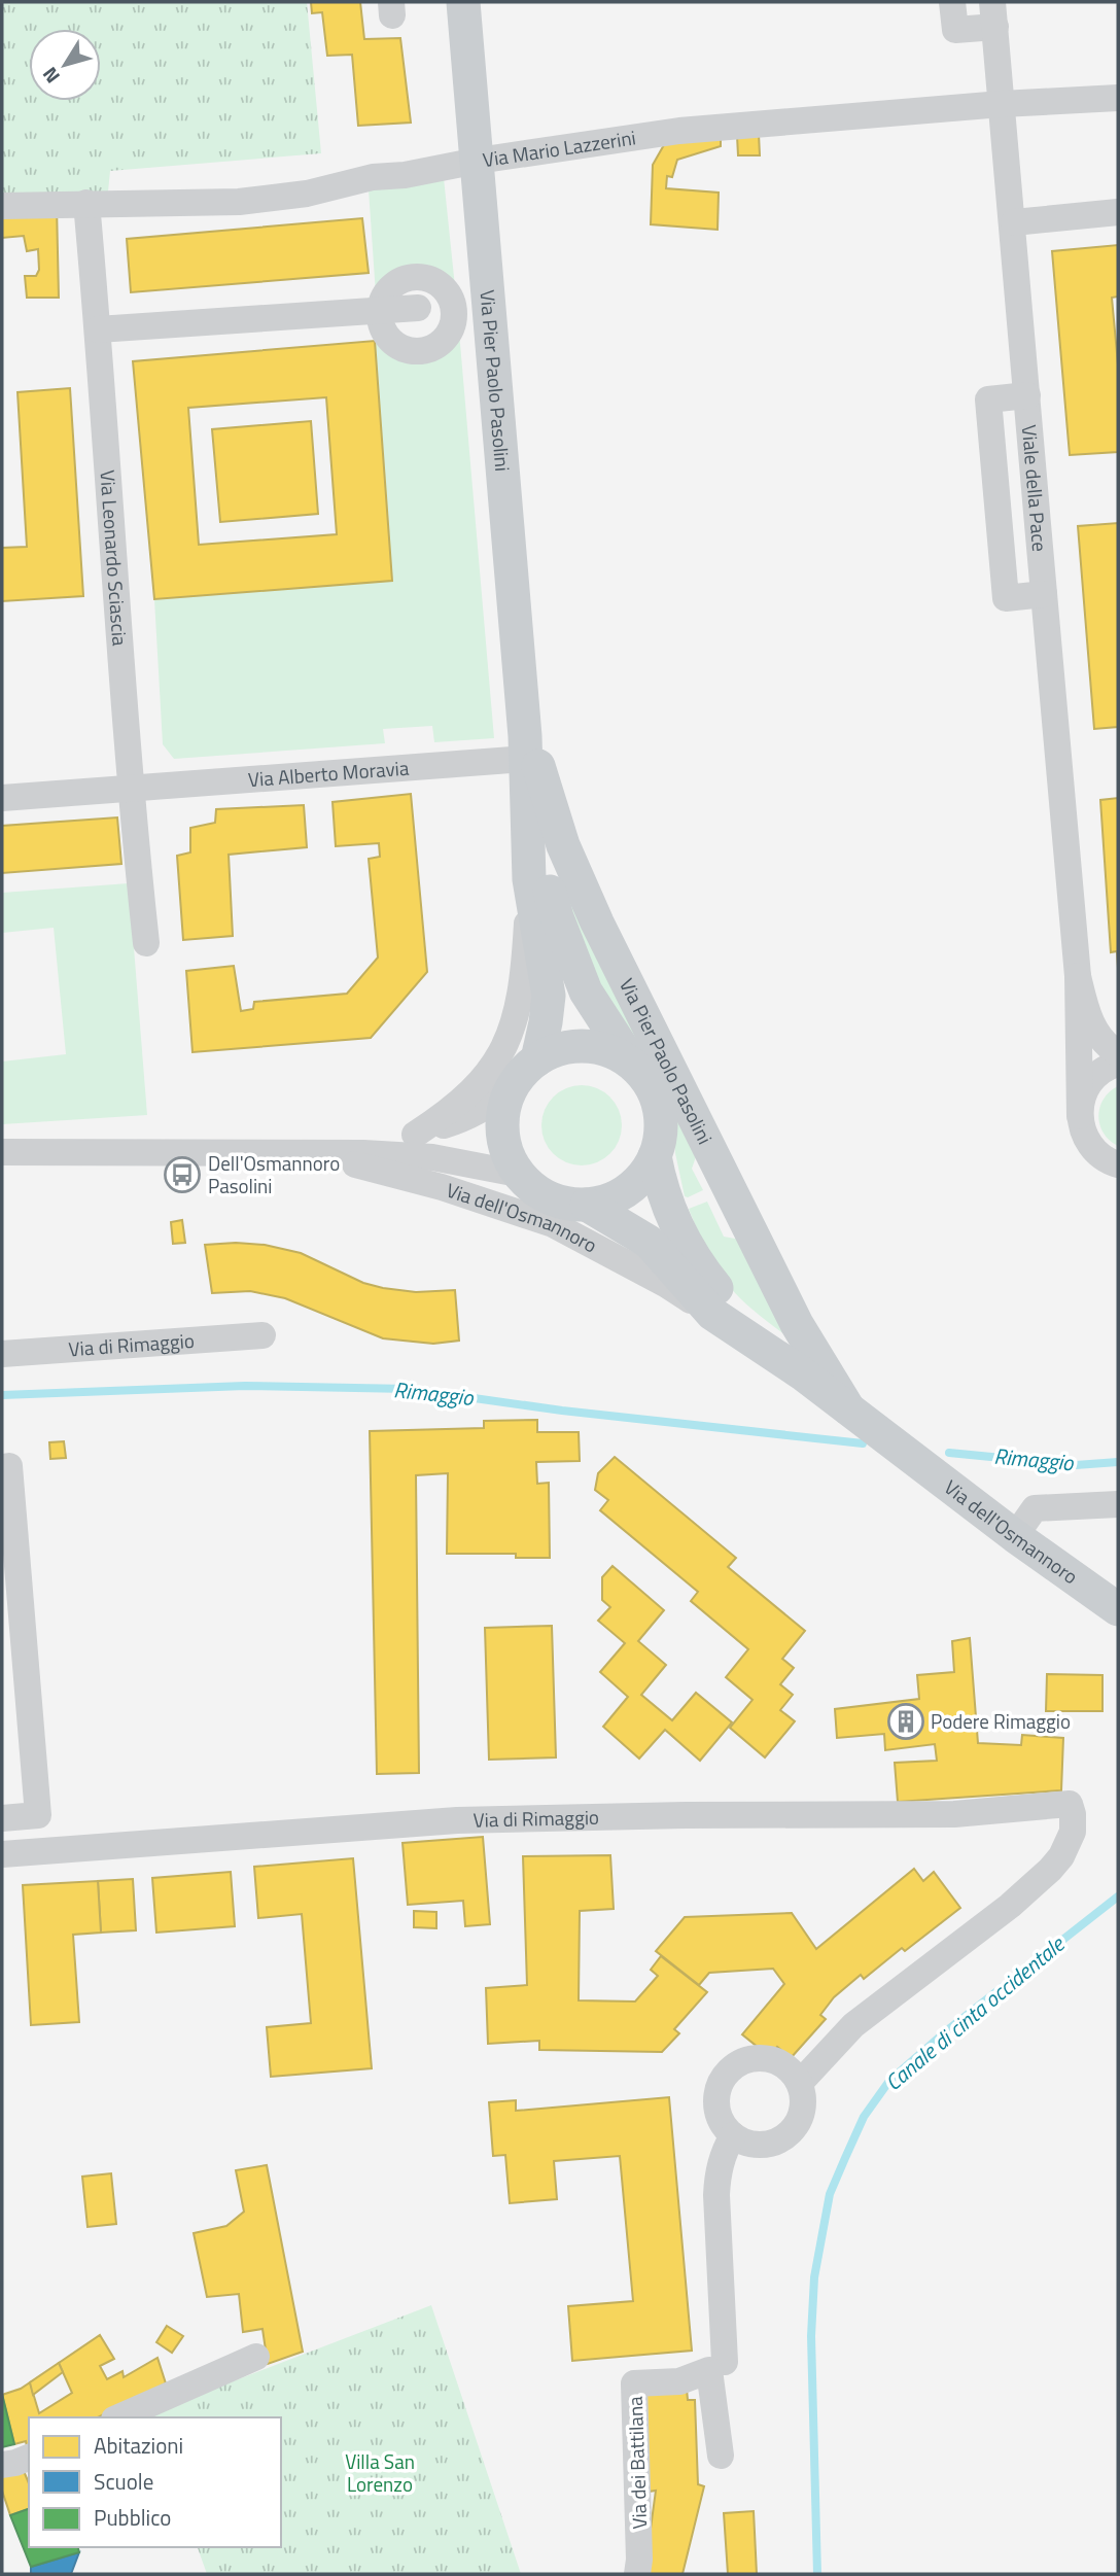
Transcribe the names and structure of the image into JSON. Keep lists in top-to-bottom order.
{
  "streets": {
    "main road": ["Via Pier Paolo Pasolini", "Via dell'Osmannoro"],
    "street": [
      "Via Mario Lazzerini",
      "Viale della Pace",
      "Via Leonardo Sciascia",
      "Via Alberto Moravia",
      "Via di Rimaggio",
      "Via dei Battilana"
    ]
  },
  "crossings": [
    ["Via Mario Lazzerini", "Via Pier Paolo Pasolini"],
    ["Via Mario Lazzerini", "Viale della Pace"],
    ["Via Mario Lazzerini", "Via Leonardo Sciascia"],
    ["Via Pier Paolo Pasolini", "Via Alberto Moravia"],
    ["Via Pier Paolo Pasolini", "Via dell'Osmannoro"],
    ["Via Leonardo Sciascia", "Via Alberto Moravia"]
  ],
  "water": ["Rimaggio", "Canale di cinta occidentale"],
  "parks": ["Villa San Lorenzo"],
  "places": {
    "bus stop": ["Dell'Osmannoro Pasolini"],
    "building": ["Podere Rimaggio"]
  },
  "legend": ["Abitazioni", "Scuole", "Pubblico"],
  "north": "bottom left"
}
